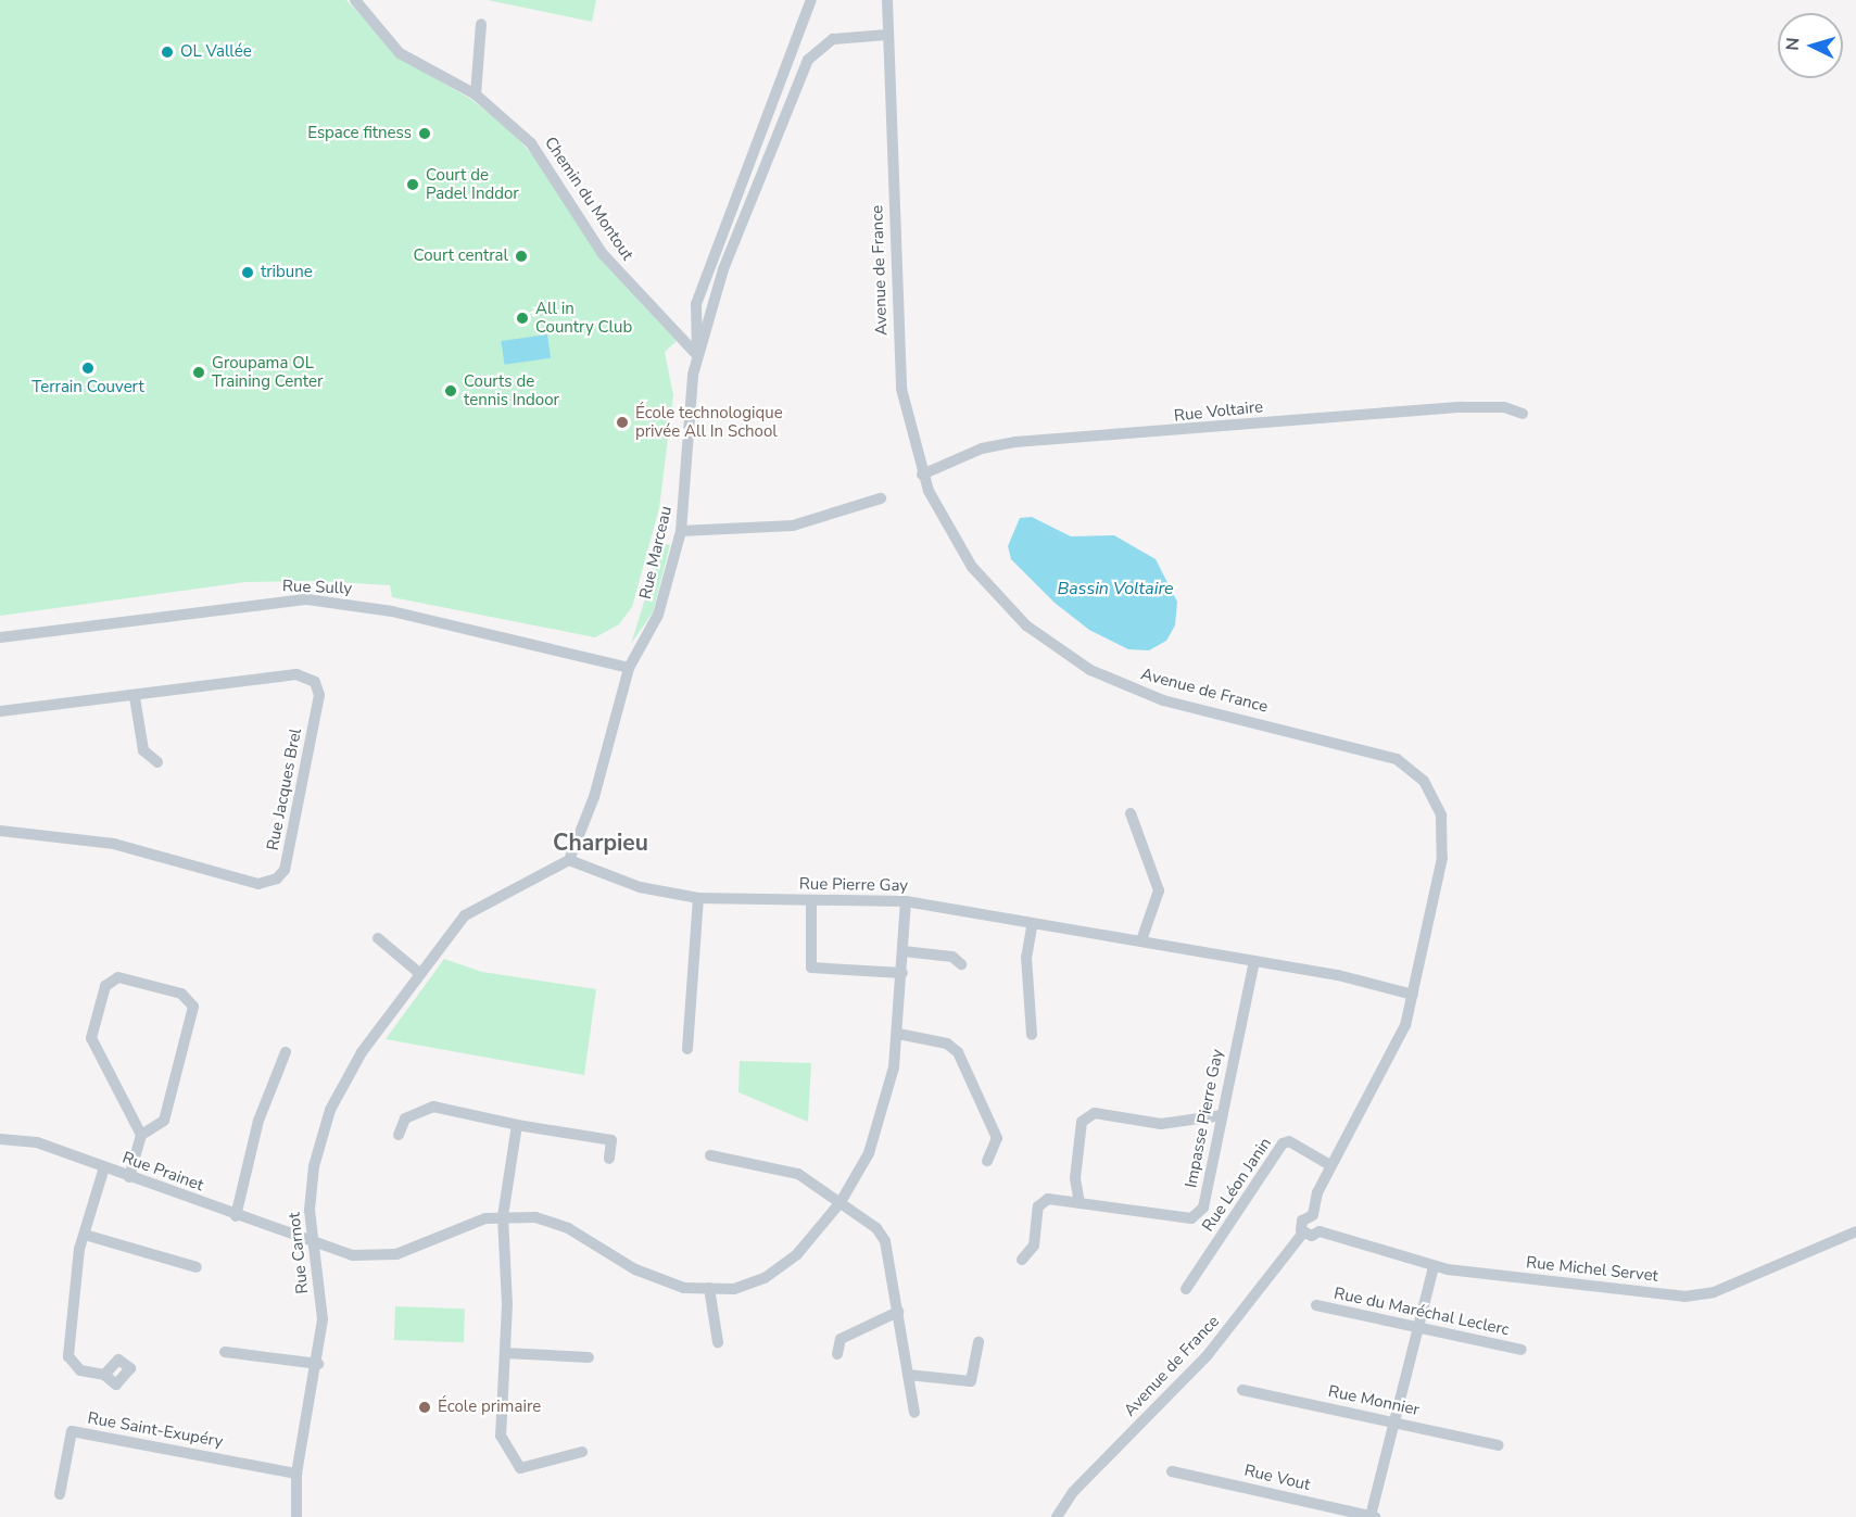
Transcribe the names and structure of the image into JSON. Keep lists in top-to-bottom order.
{
  "streets": {
    "street": [
      "Chemin du Montout",
      "Avenue de France",
      "Rue Voltaire",
      "Rue Marceau",
      "Rue Sully",
      "Rue Jacques Brel",
      "Rue Pierre Gay",
      "Impasse Pierre Gay",
      "Rue Prainet",
      "Rue Léon Janin",
      "Rue Carnot",
      "Rue Michel Servet",
      "Rue du Maréchal Leclerc",
      "Rue Monnier",
      "Rue Saint-Exupéry",
      "Rue Vout"
    ]
  },
  "crossings": [
    ["Chemin du Montout", "Rue Marceau"],
    ["Avenue de France", "Rue Voltaire"],
    ["Avenue de France", "Rue Marceau"],
    ["Avenue de France", "Rue Pierre Gay"],
    ["Avenue de France", "Rue Léon Janin"],
    ["Rue Marceau", "Rue Sully"],
    ["Rue Marceau", "Rue Pierre Gay"],
    ["Rue Marceau", "Rue Carnot"],
    ["Rue Pierre Gay", "Impasse Pierre Gay"],
    ["Rue Pierre Gay", "Rue Carnot"],
    ["Rue Prainet", "Rue Carnot"],
    ["Rue Carnot", "Rue Saint-Exupéry"]
  ],
  "districts": ["Charpieu"],
  "water": ["Bassin Voltaire"],
  "places": [
    "OL Vallée",
    "Espace fitness",
    "Court de Padel Inddor",
    "Court central",
    "tribune",
    "All in Country Club",
    "Terrain Couvert",
    "Groupama OL Training Center",
    "Courts de tennis Indoor",
    "École technologique privée All In School",
    "École primaire"
  ],
  "north": "left"
}
